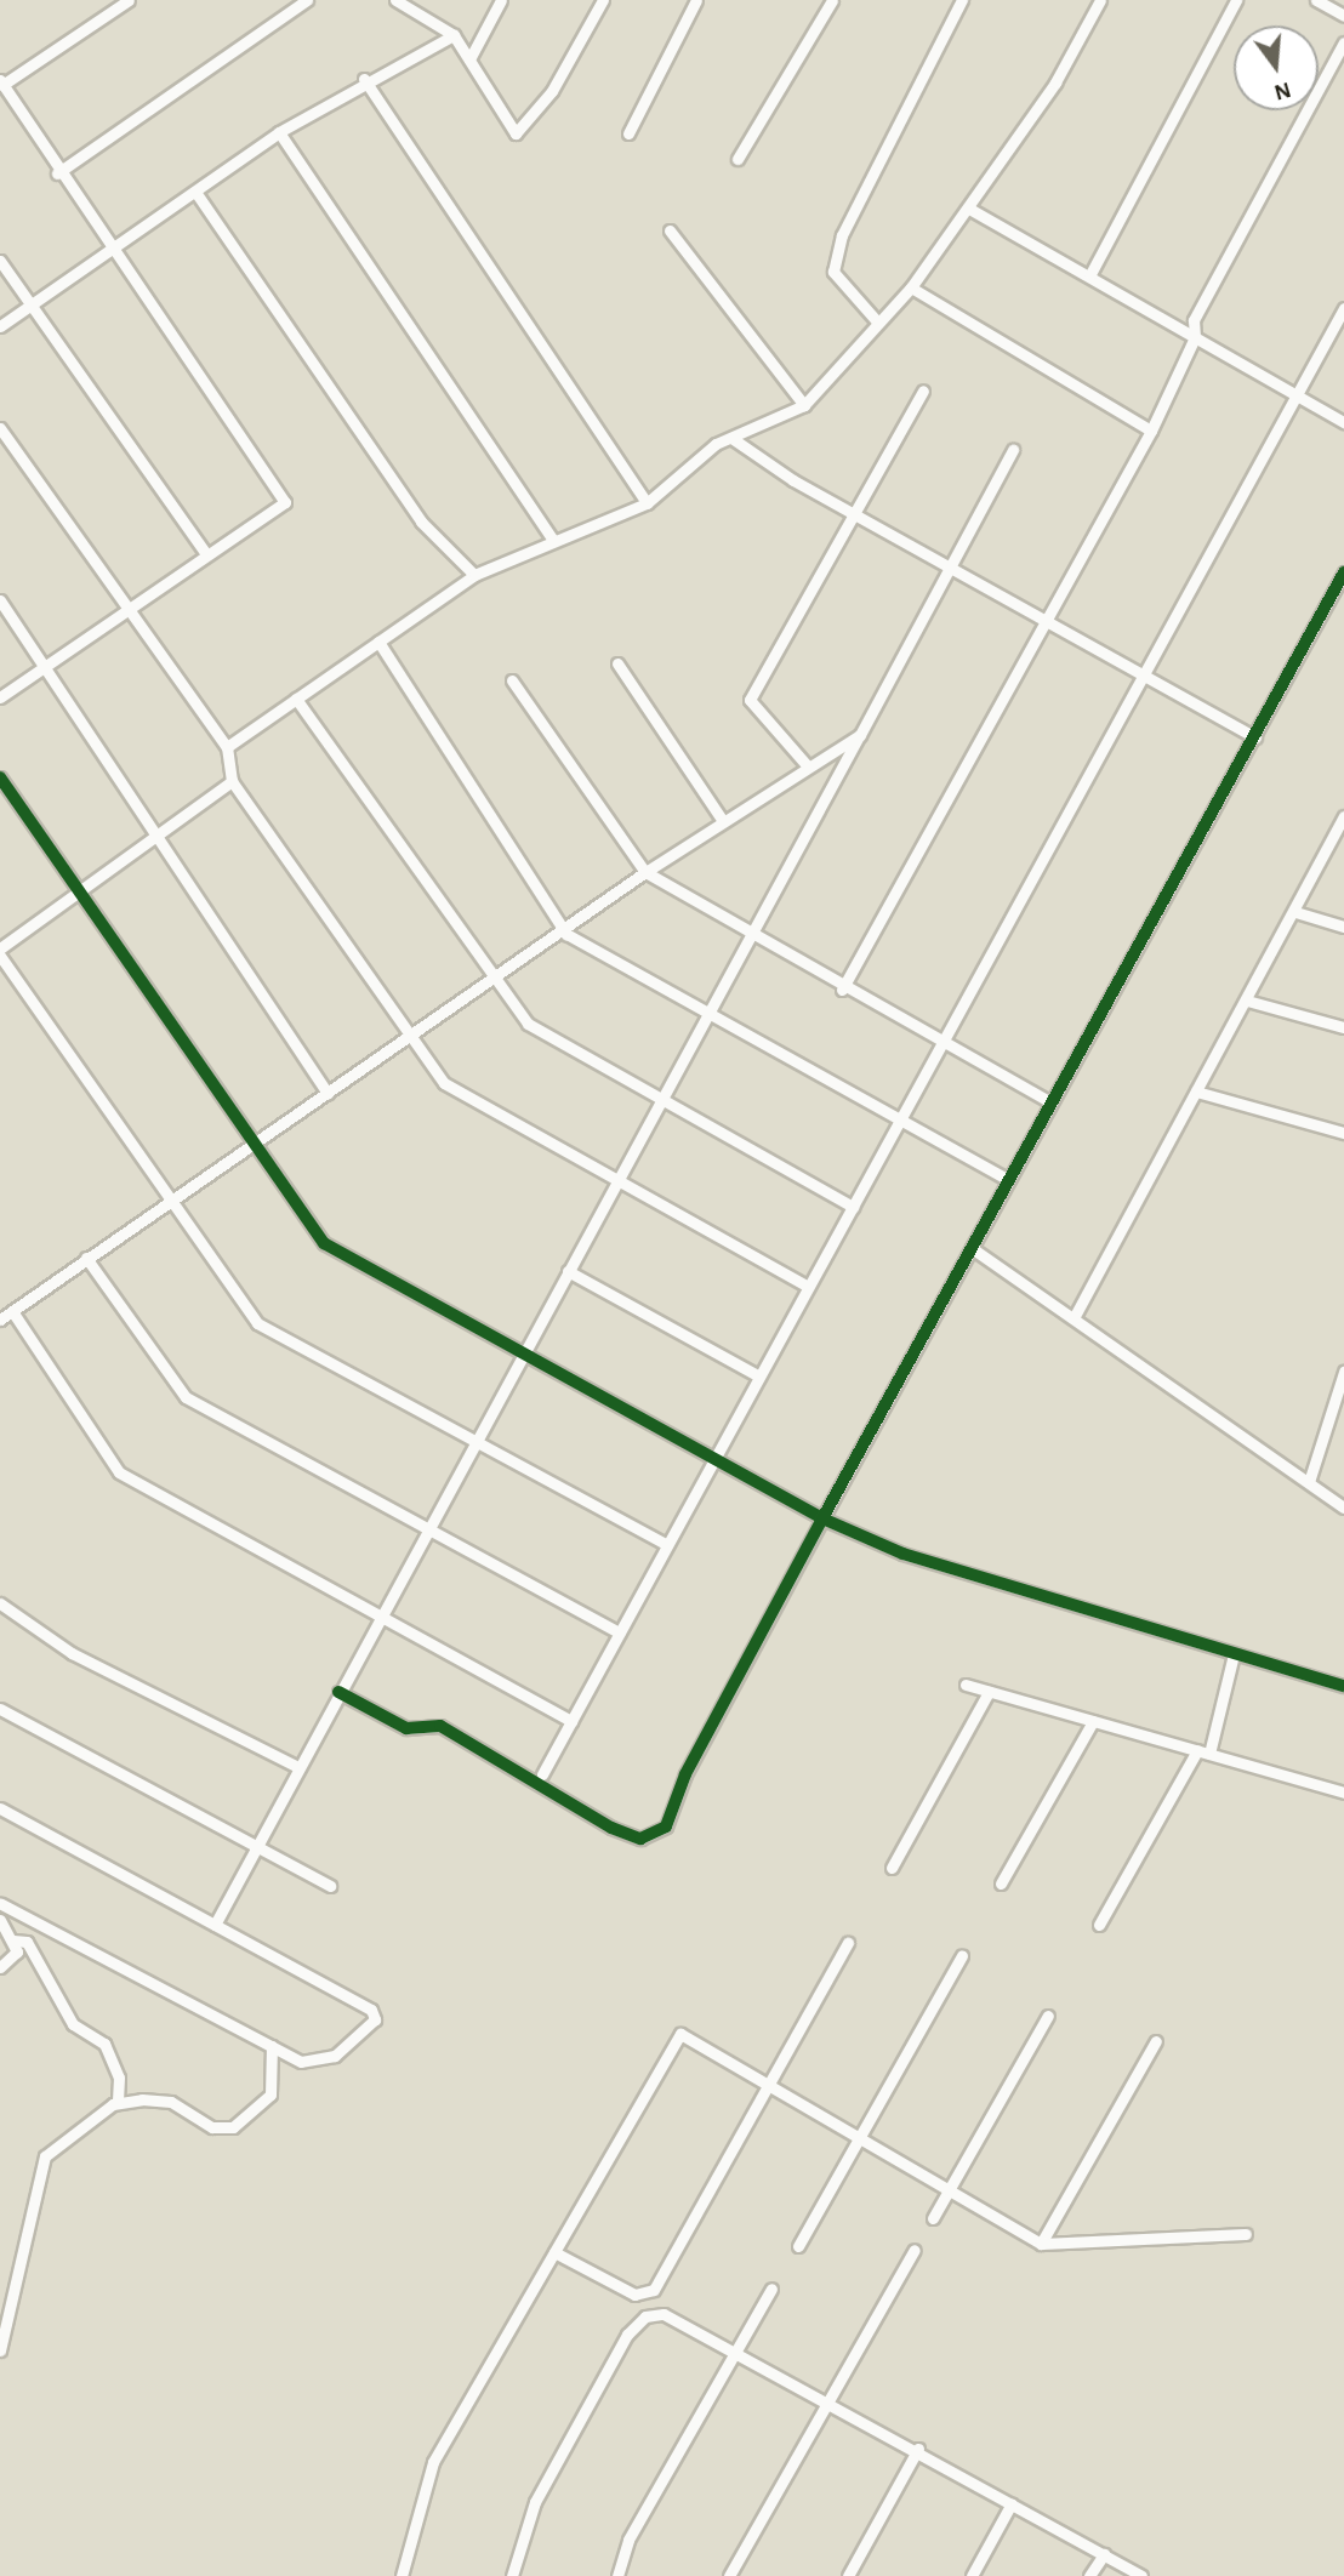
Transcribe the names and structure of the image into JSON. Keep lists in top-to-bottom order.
{
  "north": "bottom"
}
